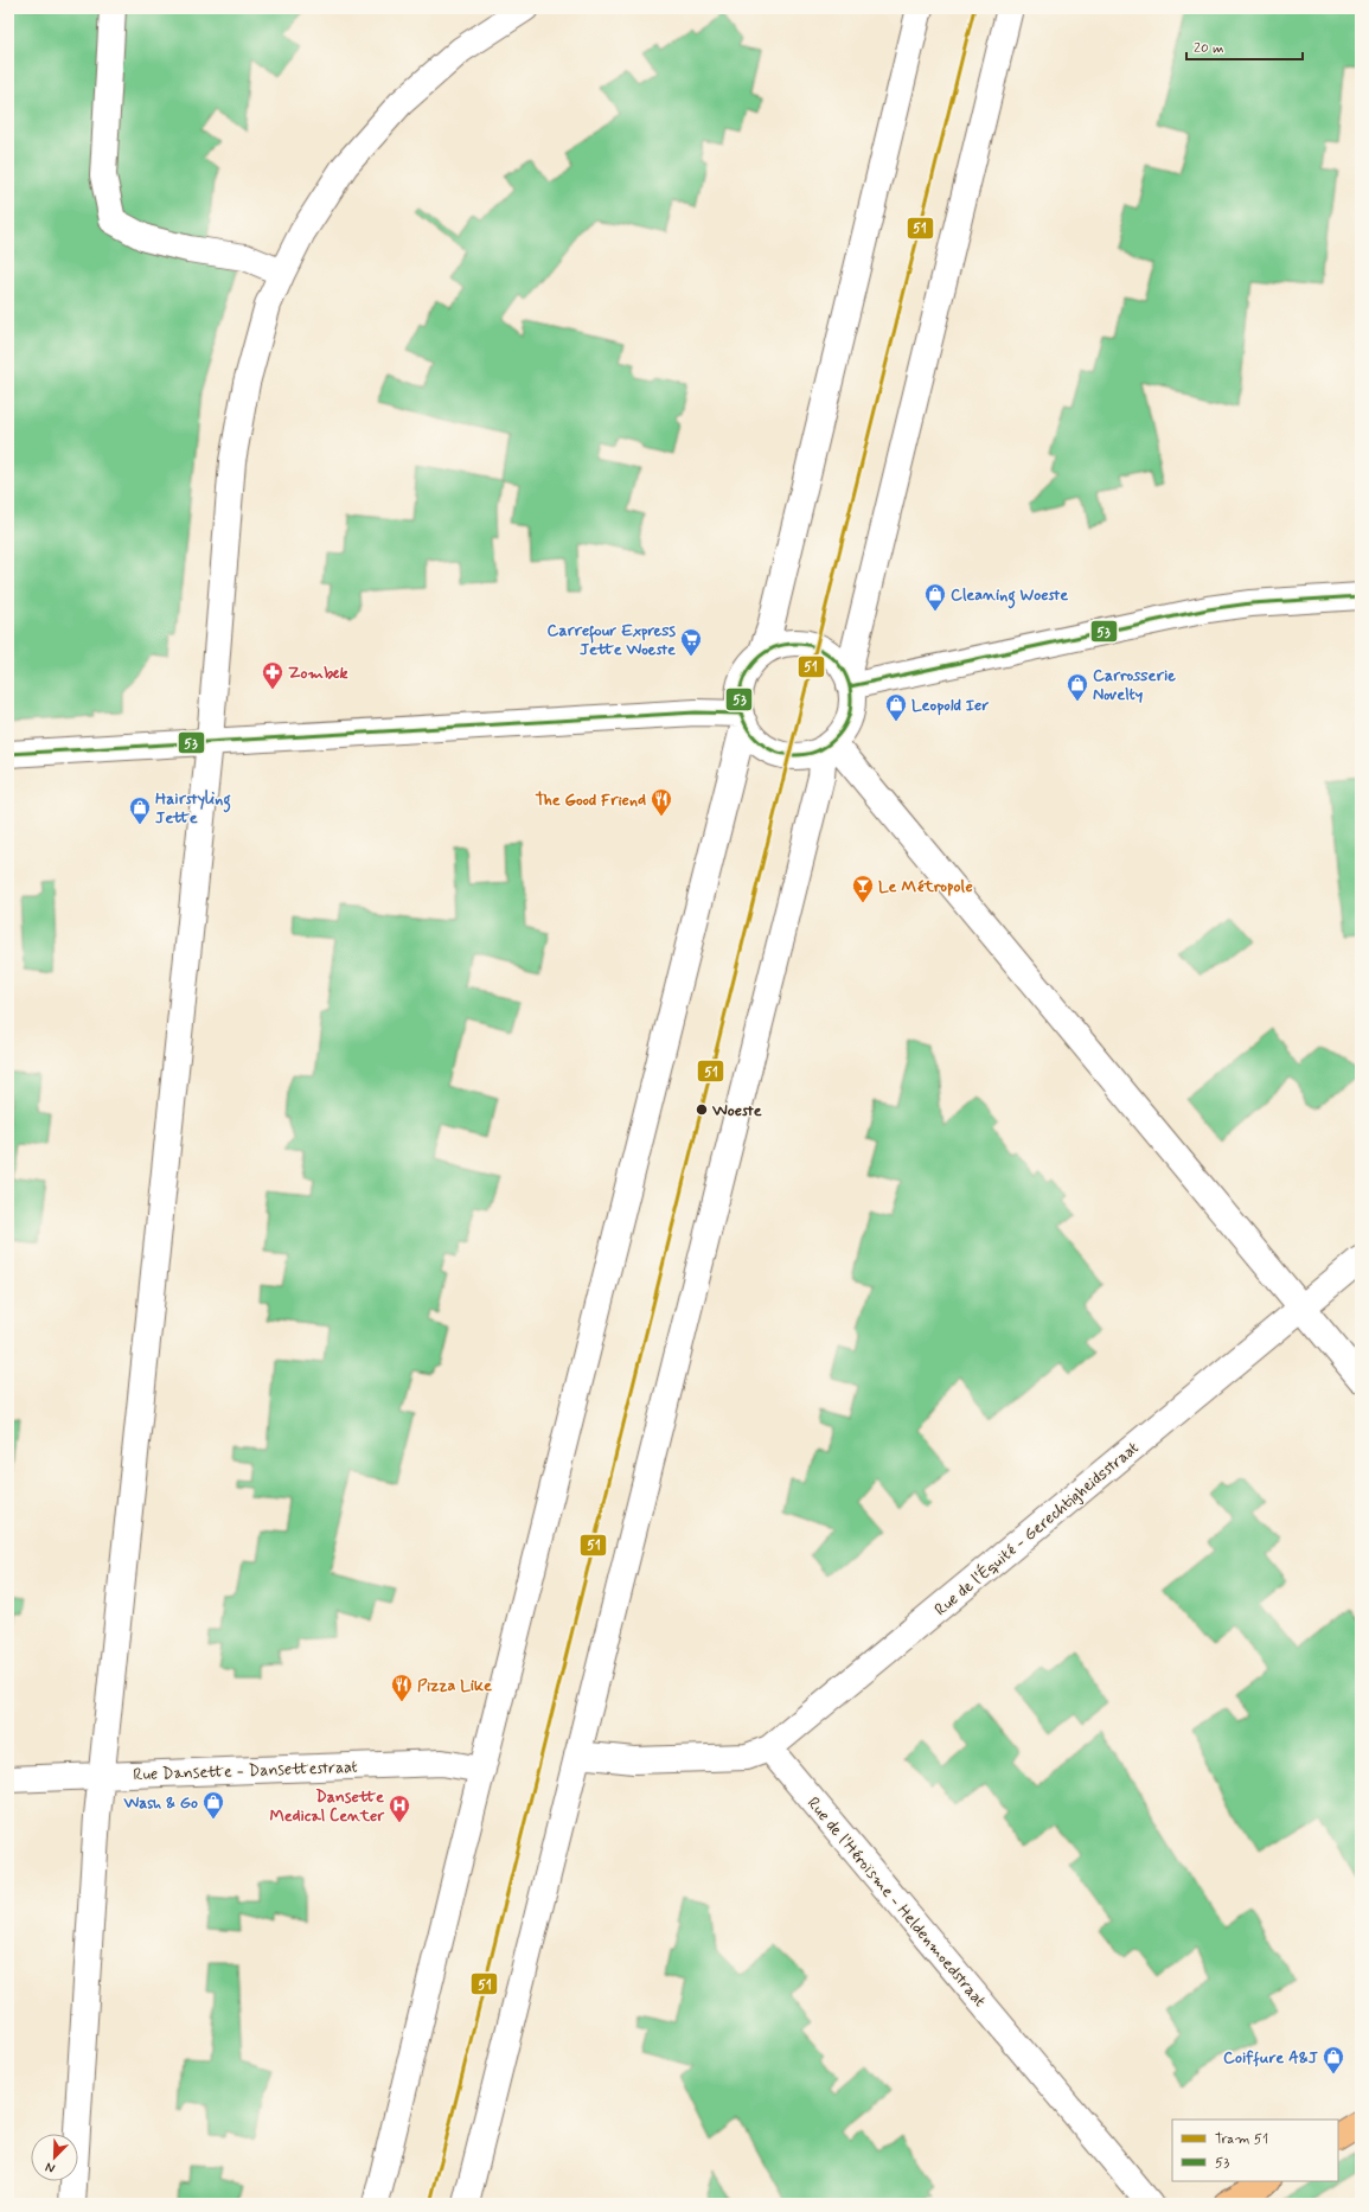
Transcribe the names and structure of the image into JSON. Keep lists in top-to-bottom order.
{
  "streets": {
    "street": ["Rue de l'Équité - Gerechtigheidsstraat", "Rue Dansette - Dansettestraat", "Rue de l'Héroïsme - Heldenmoedstraat"]
  },
  "crossings": [
    ["Rue de l'Équité - Gerechtigheidsstraat", "Rue de l'Héroïsme - Heldenmoedstraat"]
  ],
  "places": {
    "shop": [
      "Cleaning Woeste",
      "Carrosserie Novelty",
      "Leopold Ier",
      "Hairstyling Jette",
      "Wash & Go",
      "Coiffure A&J"
    ],
    "supermarket": ["Carrefour Express Jette Woeste"],
    "pharmacy": ["Zombek"],
    "restaurant": ["The Good Friend", "Pizza Like"],
    "bar": ["Le Métropole"],
    "other": ["Woeste"],
    "hospital": ["Dansette Medical Center"]
  },
  "lines": ["tram line 51", "transit line 53"],
  "legend": ["Tram 51", "53"],
  "scale_bar": "20 m",
  "north": "bottom left"
}
